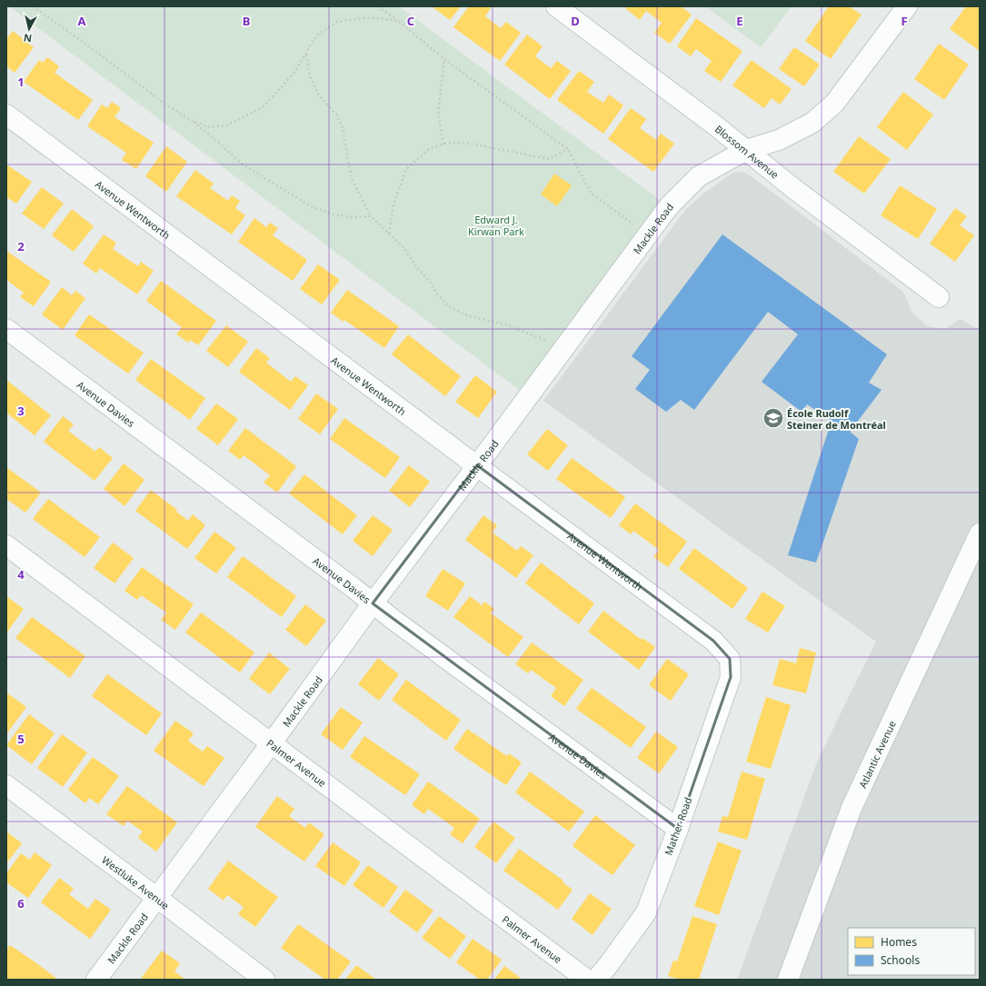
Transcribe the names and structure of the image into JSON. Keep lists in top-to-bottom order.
{
  "streets": {
    "street": [
      "Blossom Avenue",
      "Avenue Wentworth",
      "Mackle Road",
      "Avenue Davies",
      "Atlantic Avenue",
      "Palmer Avenue",
      "Mather Road",
      "Westluke Avenue"
    ]
  },
  "crossings": [
    ["Blossom Avenue", "Mackle Road"],
    ["Avenue Wentworth", "Mackle Road"],
    ["Avenue Wentworth", "Mather Road"],
    ["Mackle Road", "Avenue Davies"],
    ["Mackle Road", "Palmer Avenue"],
    ["Mackle Road", "Westluke Avenue"],
    ["Avenue Davies", "Mather Road"]
  ],
  "parks": ["Edward J. Kirwan Park"],
  "places": {
    "school or university": ["École Rudolf Steiner de Montréal"]
  },
  "legend": ["Homes", "Schools"],
  "north": "bottom",
  "grid": {
    "columns": [
      "A",
      "B",
      "C",
      "D",
      "E",
      "F"
    ],
    "rows": [
      "1",
      "2",
      "3",
      "4",
      "5",
      "6"
    ]
  }
}
